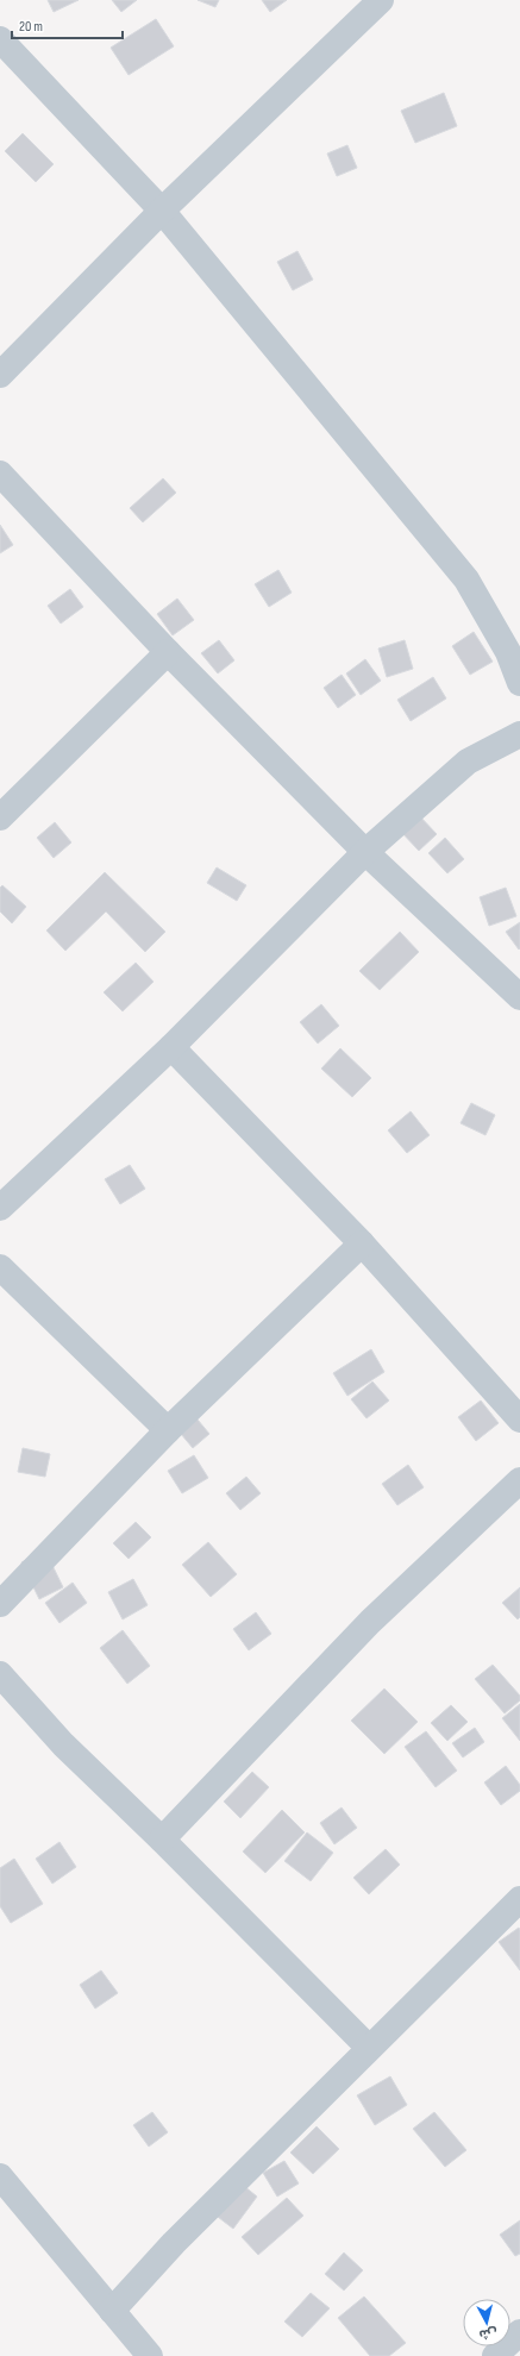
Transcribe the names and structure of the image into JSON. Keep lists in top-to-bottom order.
{
  "scale_bar": "20 m",
  "north": "bottom"
}
